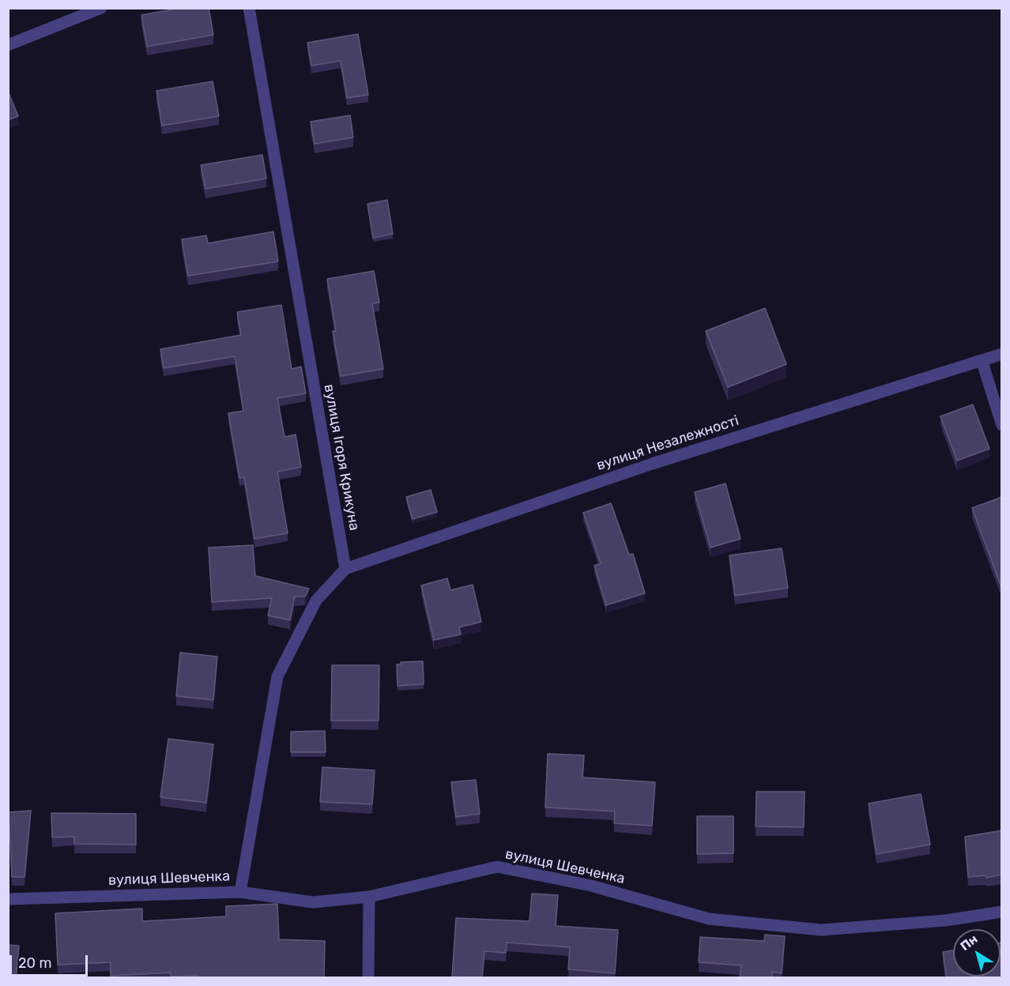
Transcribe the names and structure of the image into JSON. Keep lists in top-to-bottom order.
{
  "streets": {
    "street": ["вулиця Незалежності", "вулиця Ігоря Крикуна", "вулиця Шевченка"]
  },
  "crossings": [
    ["вулиця Незалежності", "вулиця Ігоря Крикуна"]
  ],
  "scale_bar": "20 m",
  "north": "top left"
}
